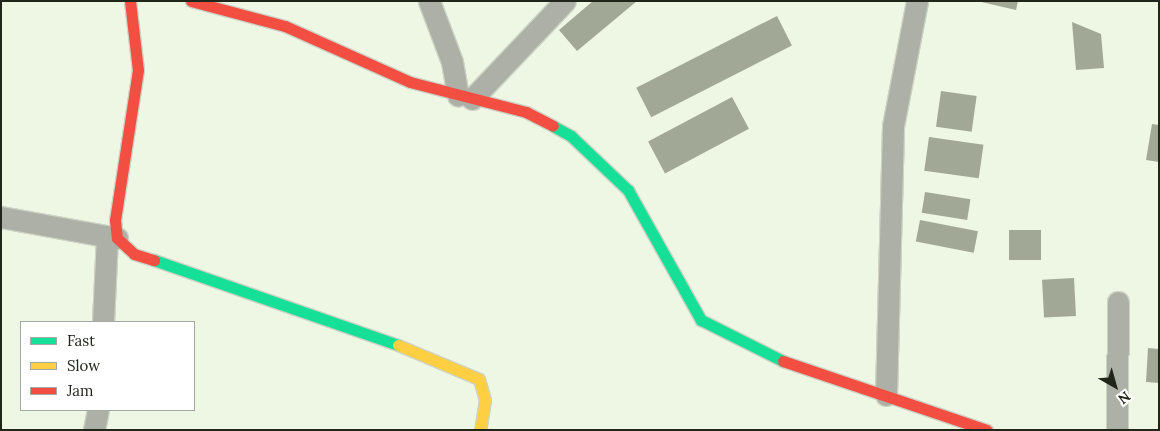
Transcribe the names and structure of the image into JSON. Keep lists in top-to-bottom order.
{
  "legend": ["Fast", "Slow", "Jam"],
  "north": "bottom right"
}
